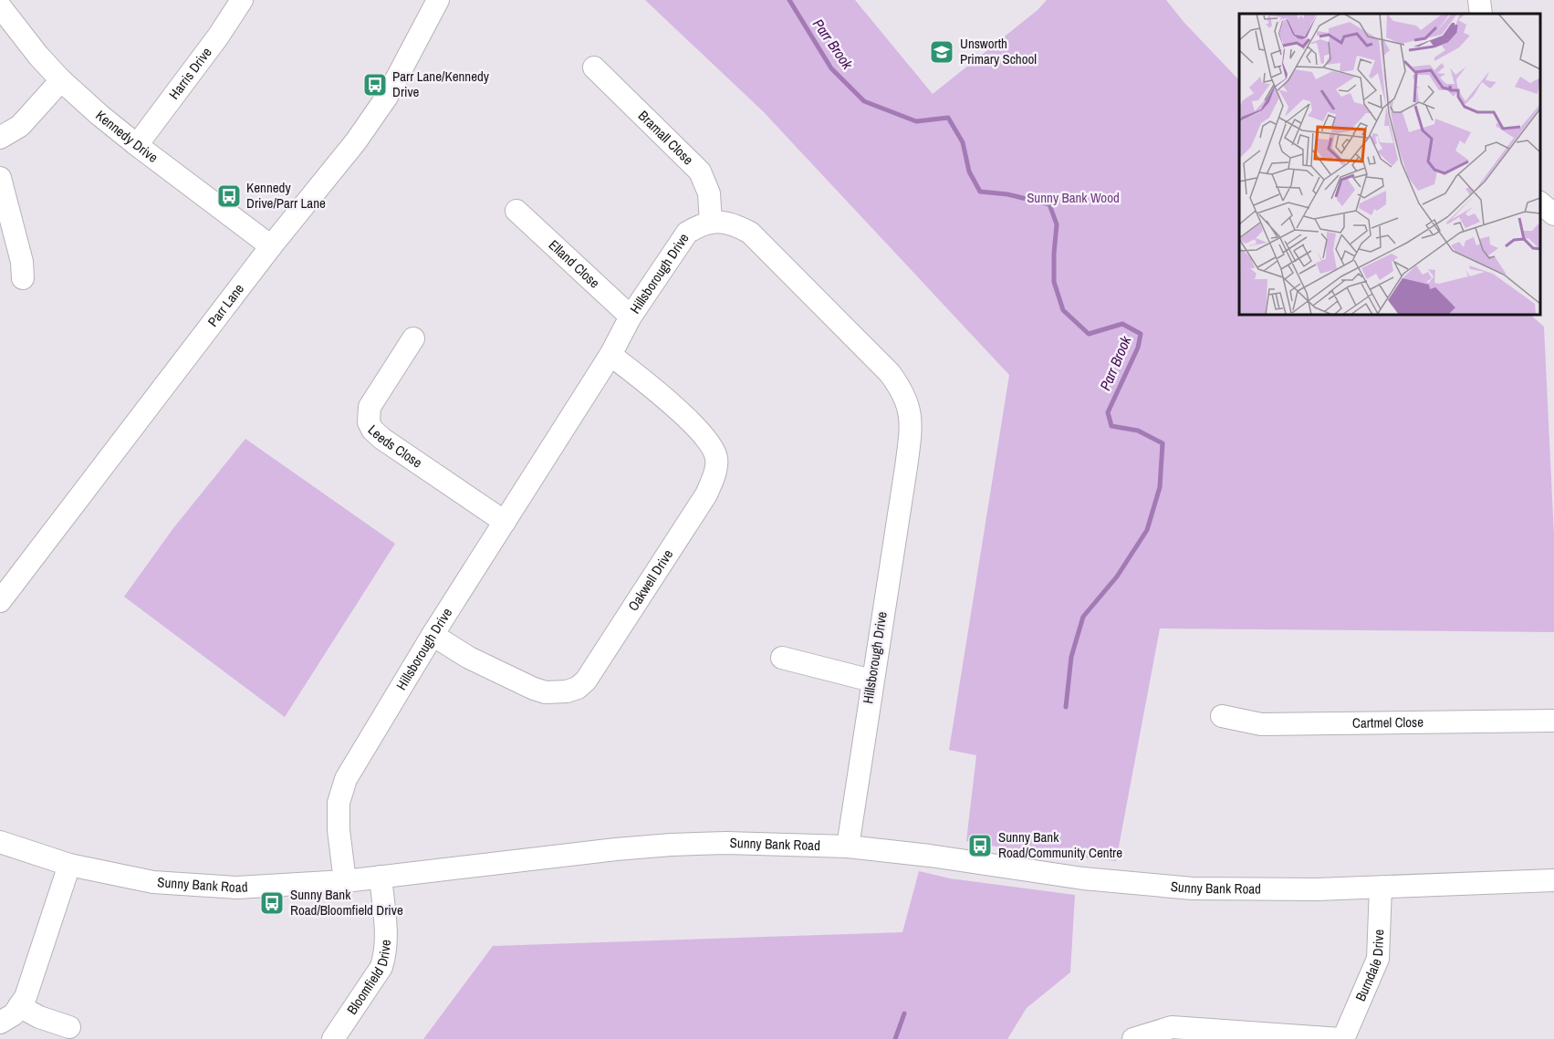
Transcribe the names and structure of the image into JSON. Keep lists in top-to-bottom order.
{
  "streets": {
    "street": [
      "Harris Drive",
      "Kennedy Drive",
      "Bramall Close",
      "Elland Close",
      "Hillsborough Drive",
      "Parr Lane",
      "Leeds Close",
      "Oakwell Drive",
      "Cartmel Close",
      "Sunny Bank Road",
      "Burndale Drive",
      "Bloomfield Drive"
    ]
  },
  "crossings": [
    ["Harris Drive", "Kennedy Drive"],
    ["Kennedy Drive", "Parr Lane"],
    ["Bramall Close", "Hillsborough Drive"],
    ["Elland Close", "Hillsborough Drive"],
    ["Hillsborough Drive", "Leeds Close"],
    ["Hillsborough Drive", "Oakwell Drive"],
    ["Hillsborough Drive", "Sunny Bank Road"],
    ["Sunny Bank Road", "Burndale Drive"],
    ["Sunny Bank Road", "Bloomfield Drive"]
  ],
  "water": ["Parr Brook"],
  "parks": ["Sunny Bank Wood"],
  "places": {
    "school or university": ["Unsworth Primary School"],
    "bus stop": [
      "Parr Lane/Kennedy Drive",
      "Kennedy Drive/Parr Lane",
      "Sunny Bank Road/Community Centre",
      "Sunny Bank Road/Bloomfield Drive"
    ]
  }
}
